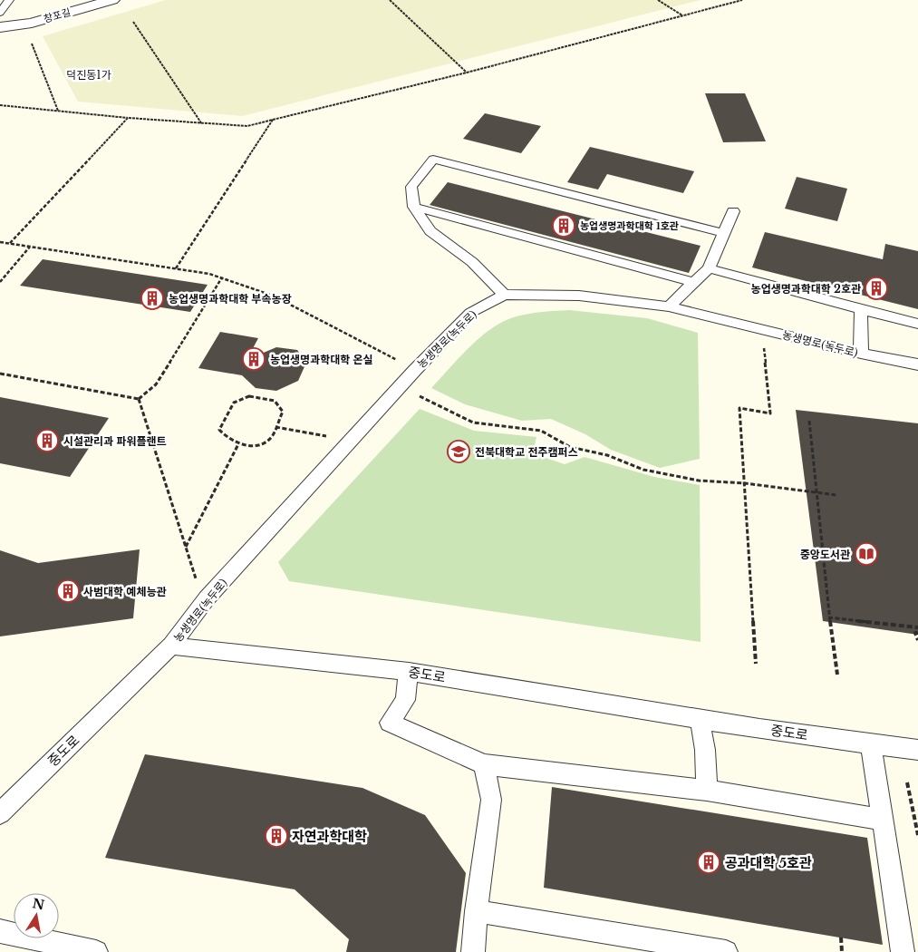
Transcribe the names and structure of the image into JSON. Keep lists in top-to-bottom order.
{
  "streets": {
    "street": ["창포길"],
    "lane": ["농생명로(녹두로)", "중도로"]
  },
  "crossings": [
    ["농생명로(녹두로)", "중도로"]
  ],
  "districts": ["덕진동1가"],
  "places": {
    "building": [
      "농업생명과학대학 1호관",
      "농업생명과학대학 2호관",
      "농업생명과학대학 부속농장",
      "농업생명과학대학 온실",
      "시설관리과 파워플랜트",
      "사범대학 예체능관",
      "자연과학대학",
      "공과대학 5호관"
    ],
    "school or university": ["전북대학교 전주캠퍼스"],
    "library": ["중앙도서관"]
  },
  "north": "top"
}
